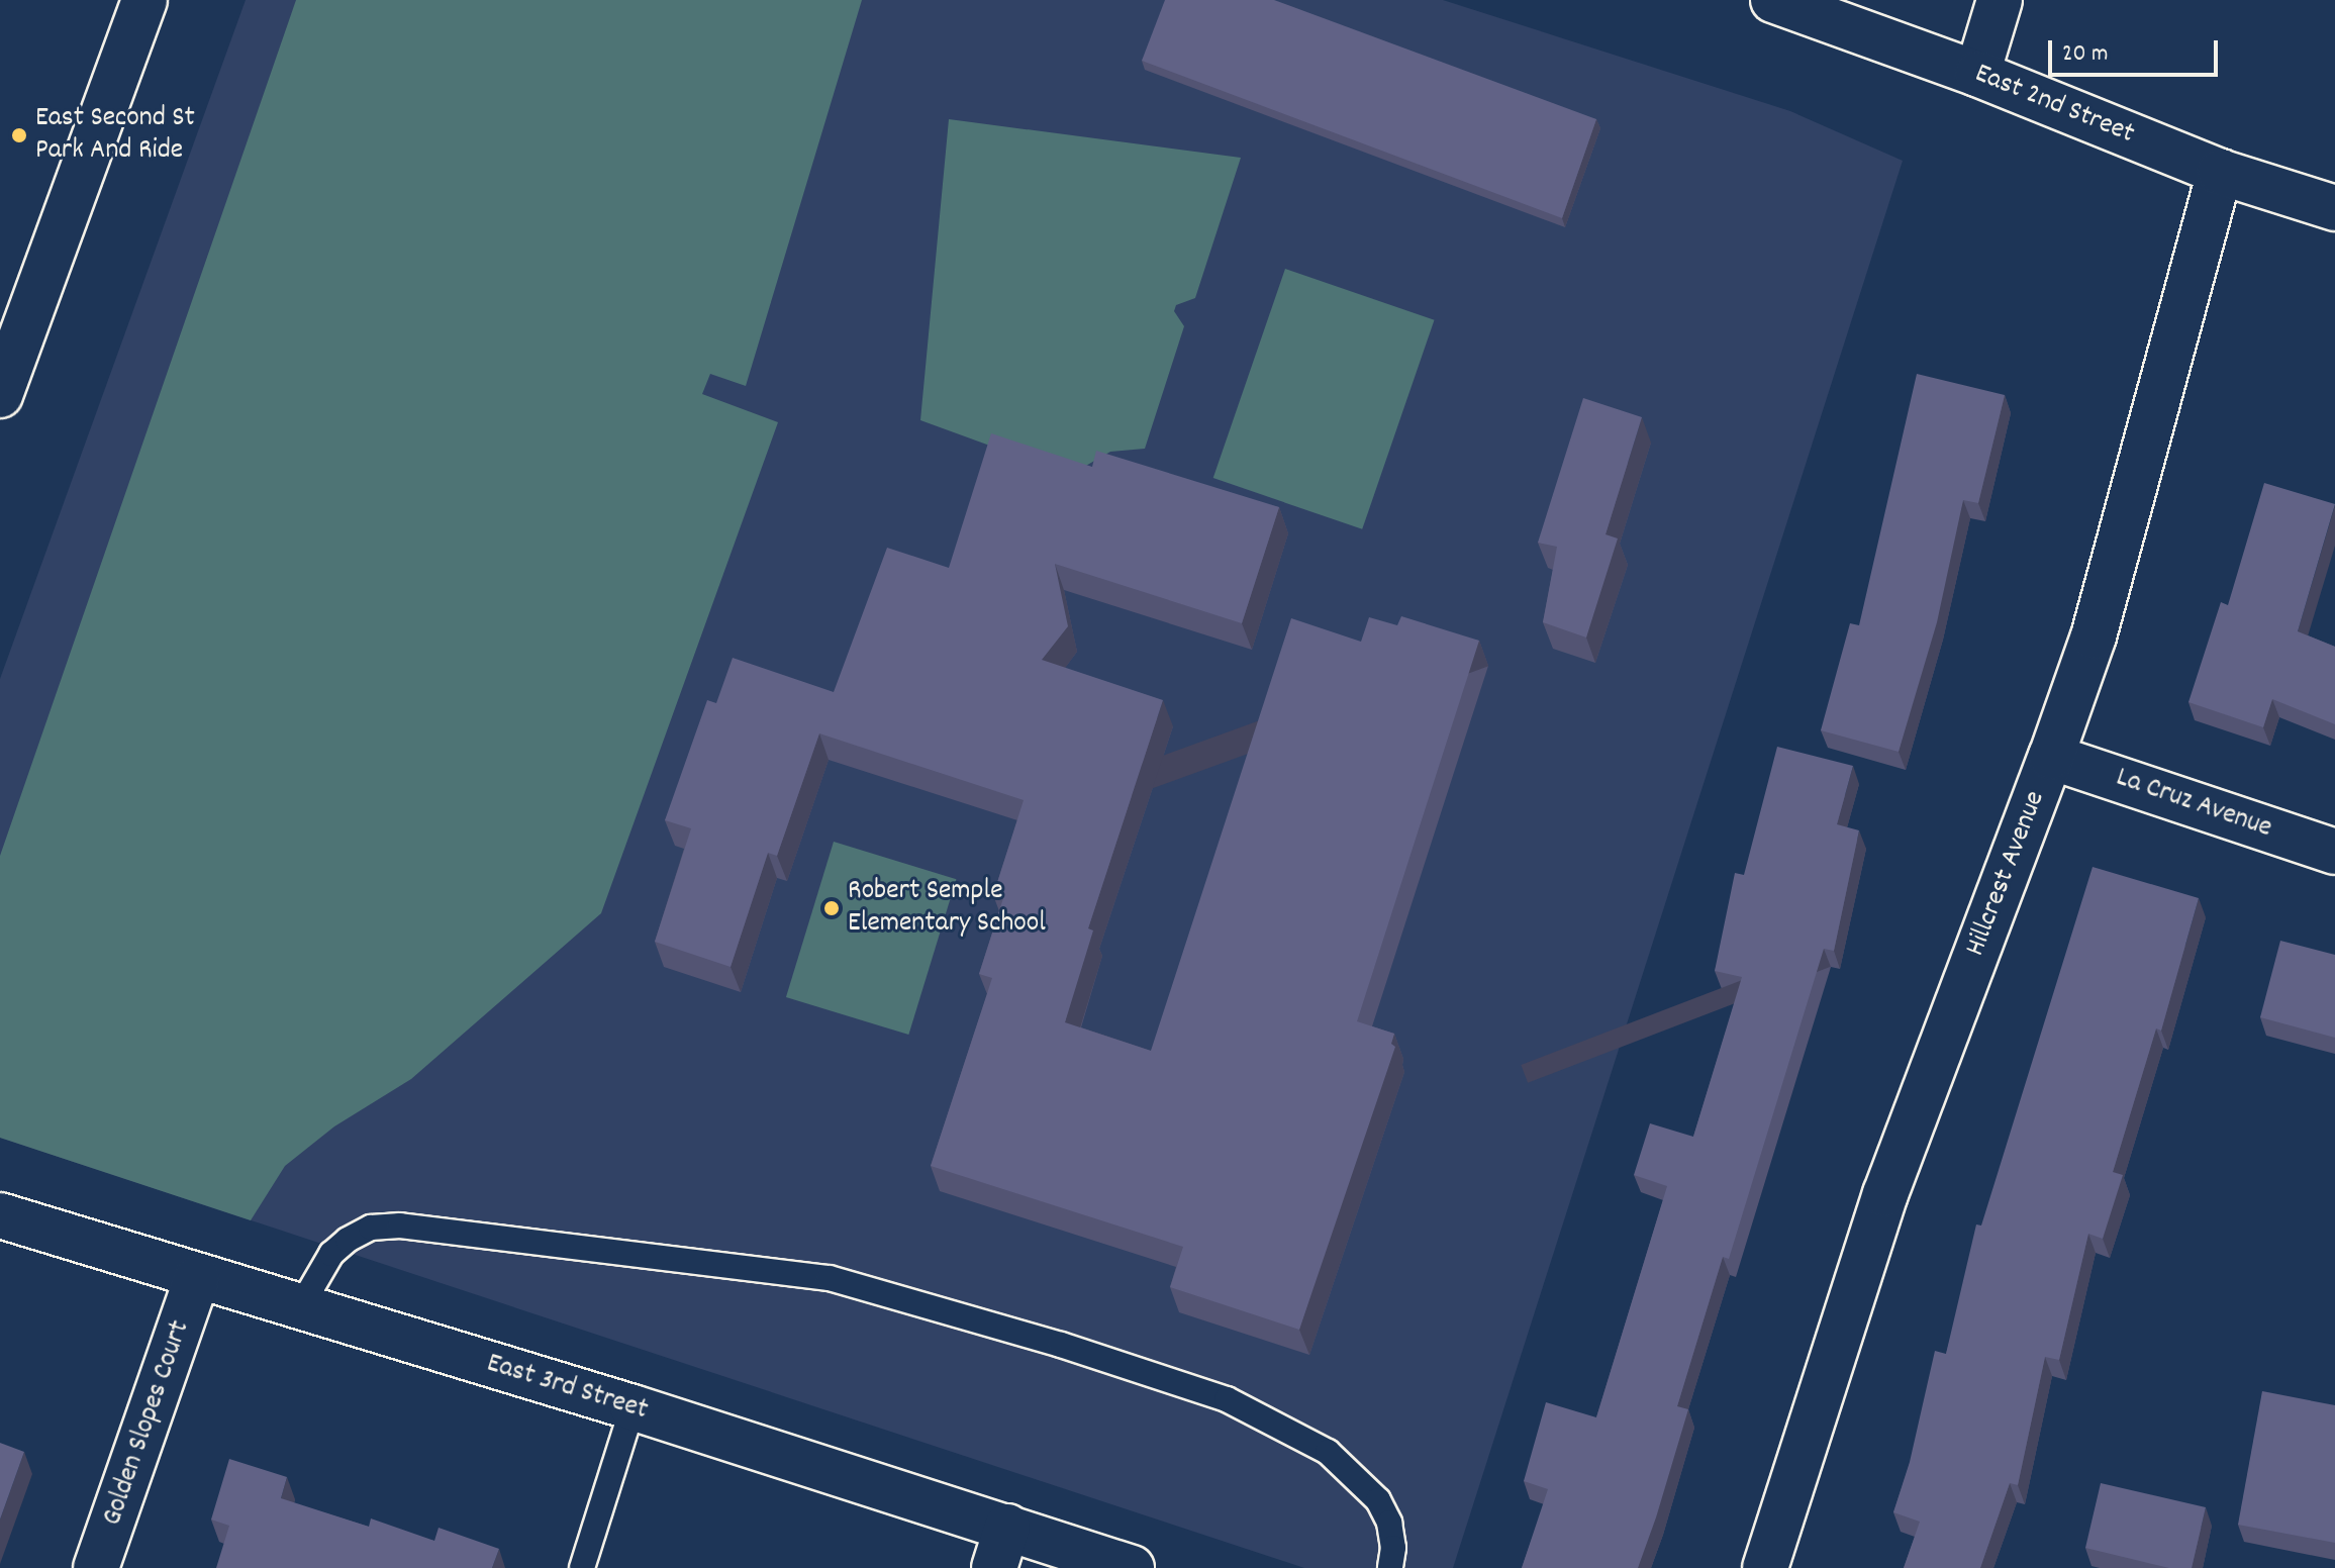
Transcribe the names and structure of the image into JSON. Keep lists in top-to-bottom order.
{
  "streets": {
    "street": [
      "East 2nd Street",
      "La Cruz Avenue",
      "Hillcrest Avenue",
      "East 3rd Street",
      "Golden Slopes Court"
    ]
  },
  "crossings": [
    ["East 2nd Street", "Hillcrest Avenue"],
    ["La Cruz Avenue", "Hillcrest Avenue"],
    ["East 3rd Street", "Golden Slopes Court"]
  ],
  "places": ["East Second St Park And Ride", "Robert Semple Elementary School"],
  "scale_bar": "20 m"
}
